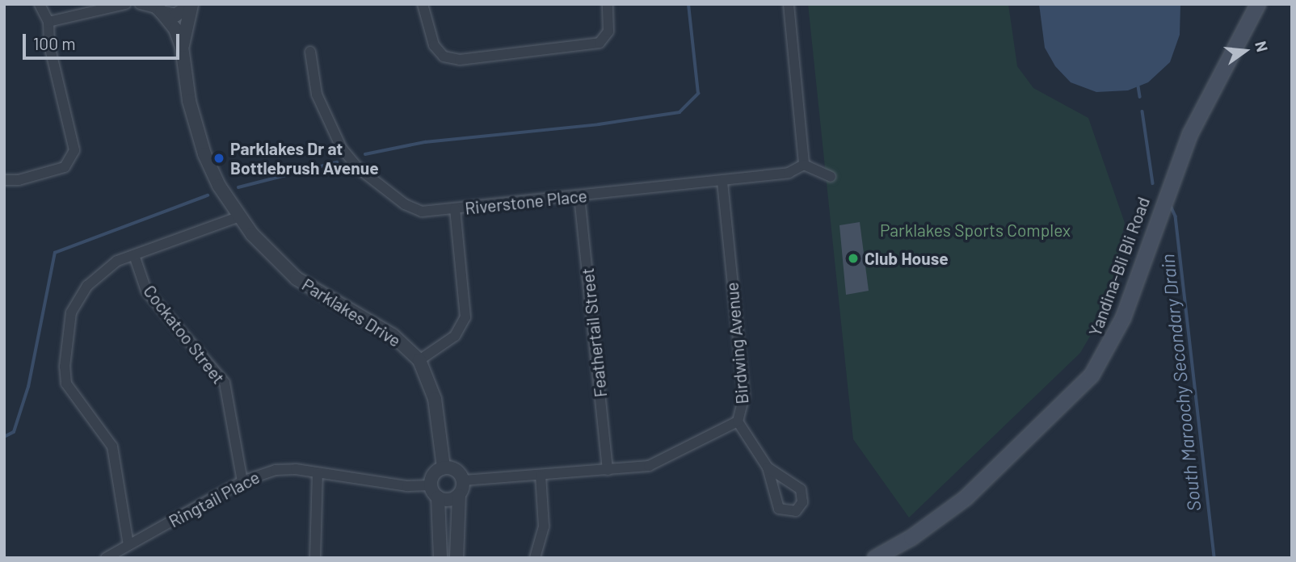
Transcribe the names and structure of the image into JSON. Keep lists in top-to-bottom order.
{
  "streets": {
    "main road": ["Yandina-Bli Bli Road"],
    "street": [
      "Riverstone Place",
      "Parklakes Drive",
      "Feathertail Street",
      "Cockatoo Street",
      "Birdwing Avenue",
      "Ringtail Place"
    ]
  },
  "crossings": [
    ["Riverstone Place", "Feathertail Street"],
    ["Riverstone Place", "Birdwing Avenue"],
    ["Parklakes Drive", "Birdwing Avenue"],
    ["Parklakes Drive", "Ringtail Place"],
    ["Feathertail Street", "Birdwing Avenue"],
    ["Cockatoo Street", "Ringtail Place"],
    ["Birdwing Avenue", "Ringtail Place"]
  ],
  "water": ["South Maroochy Secondary Drain"],
  "parks": ["Parklakes Sports Complex"],
  "places": ["Parklakes Dr at Bottlebrush Avenue", "Club House"],
  "scale_bar": "100 m",
  "north": "right"
}
